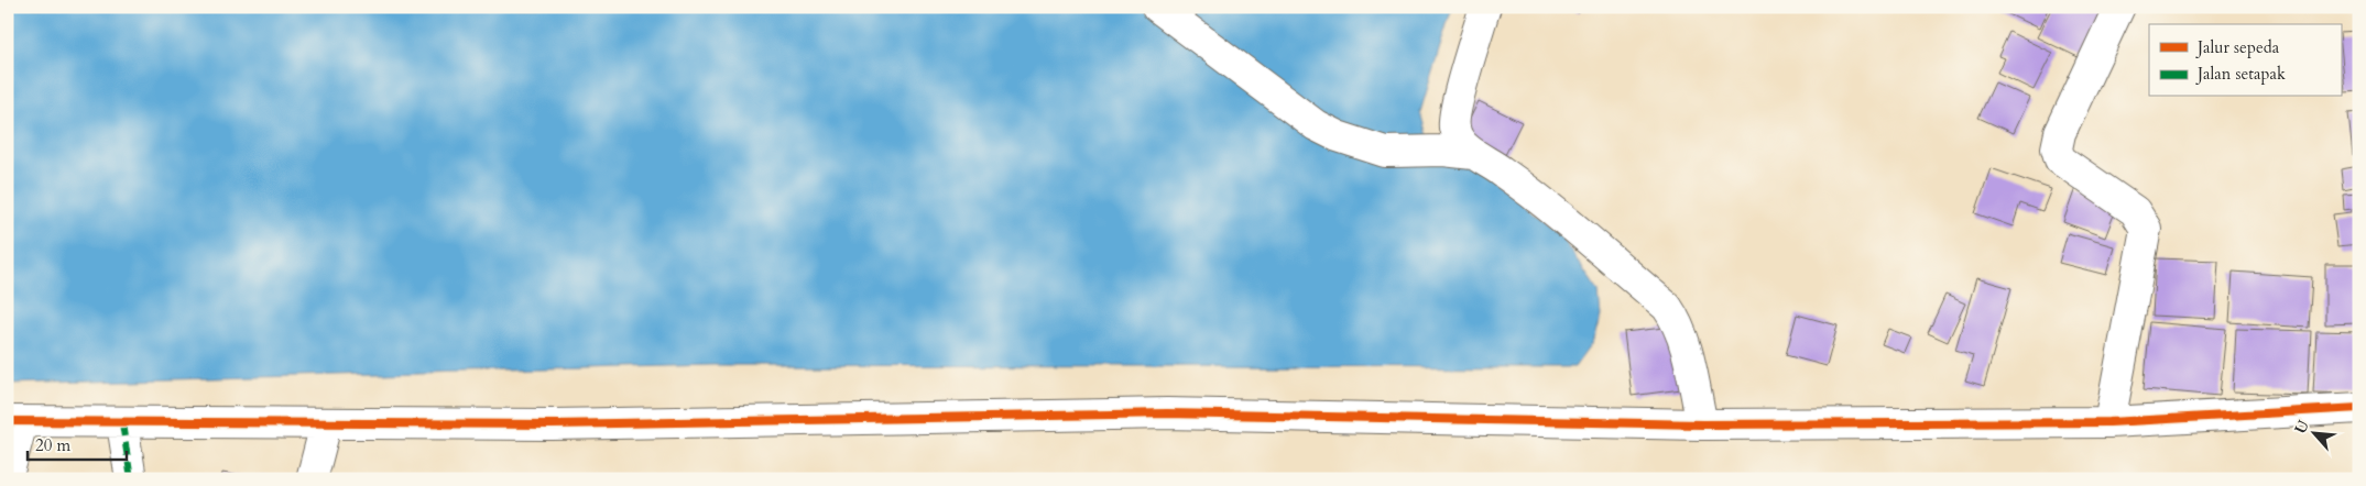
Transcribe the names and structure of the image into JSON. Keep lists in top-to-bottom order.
{
  "legend": ["Jalur sepeda", "Jalan setapak"],
  "scale_bar": "20 m",
  "north": "top left"
}
